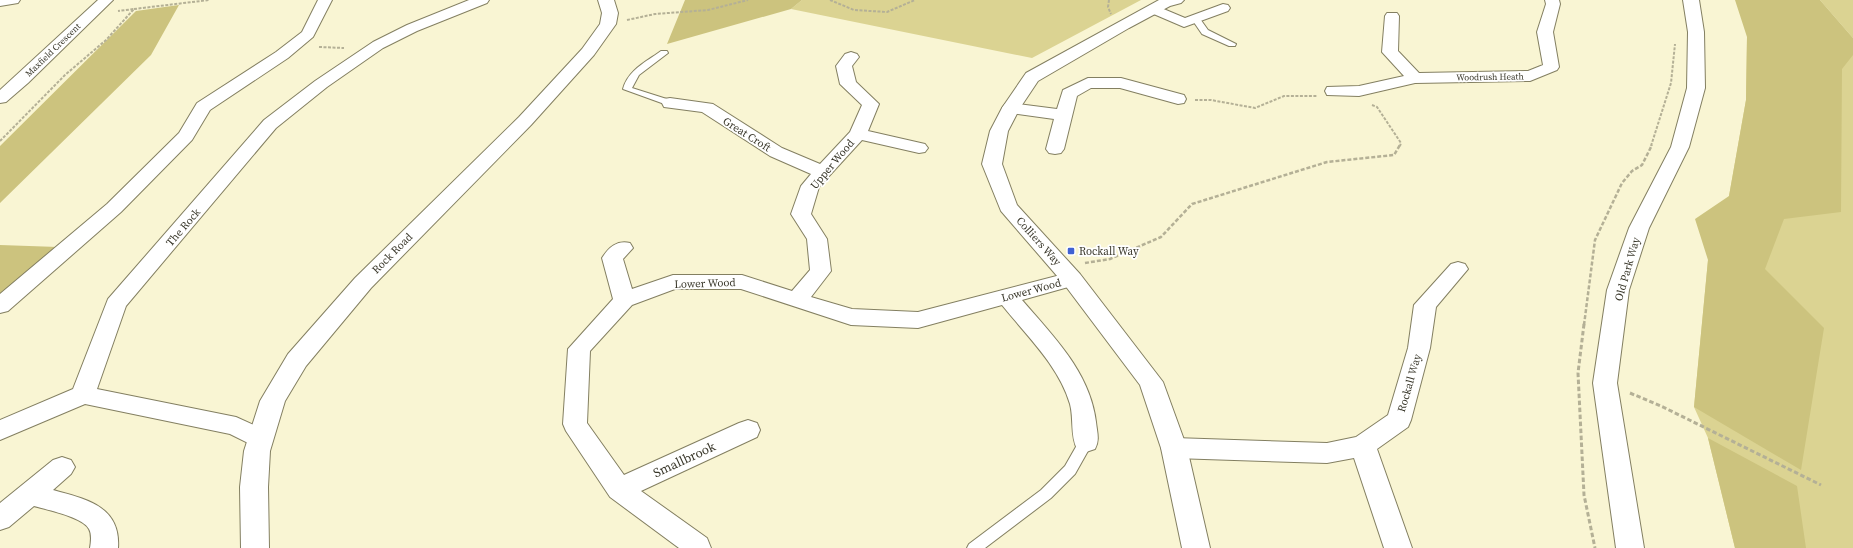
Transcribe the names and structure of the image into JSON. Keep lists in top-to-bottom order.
{
  "streets": {
    "street": [
      "Maxfield Crescent",
      "Woodrush Heath",
      "Great Croft",
      "Upper Wood",
      "The Rock",
      "Colliers Way",
      "Rock Road",
      "Old Park Way",
      "Lower Wood",
      "Rockall Way",
      "Smallbrook"
    ]
  },
  "crossings": [
    ["Great Croft", "Upper Wood"],
    ["Upper Wood", "Lower Wood"],
    ["Colliers Way", "Lower Wood"],
    ["Colliers Way", "Rockall Way"],
    ["Lower Wood", "Smallbrook"]
  ],
  "places": {
    "transit": ["Rockall Way"]
  }
}
